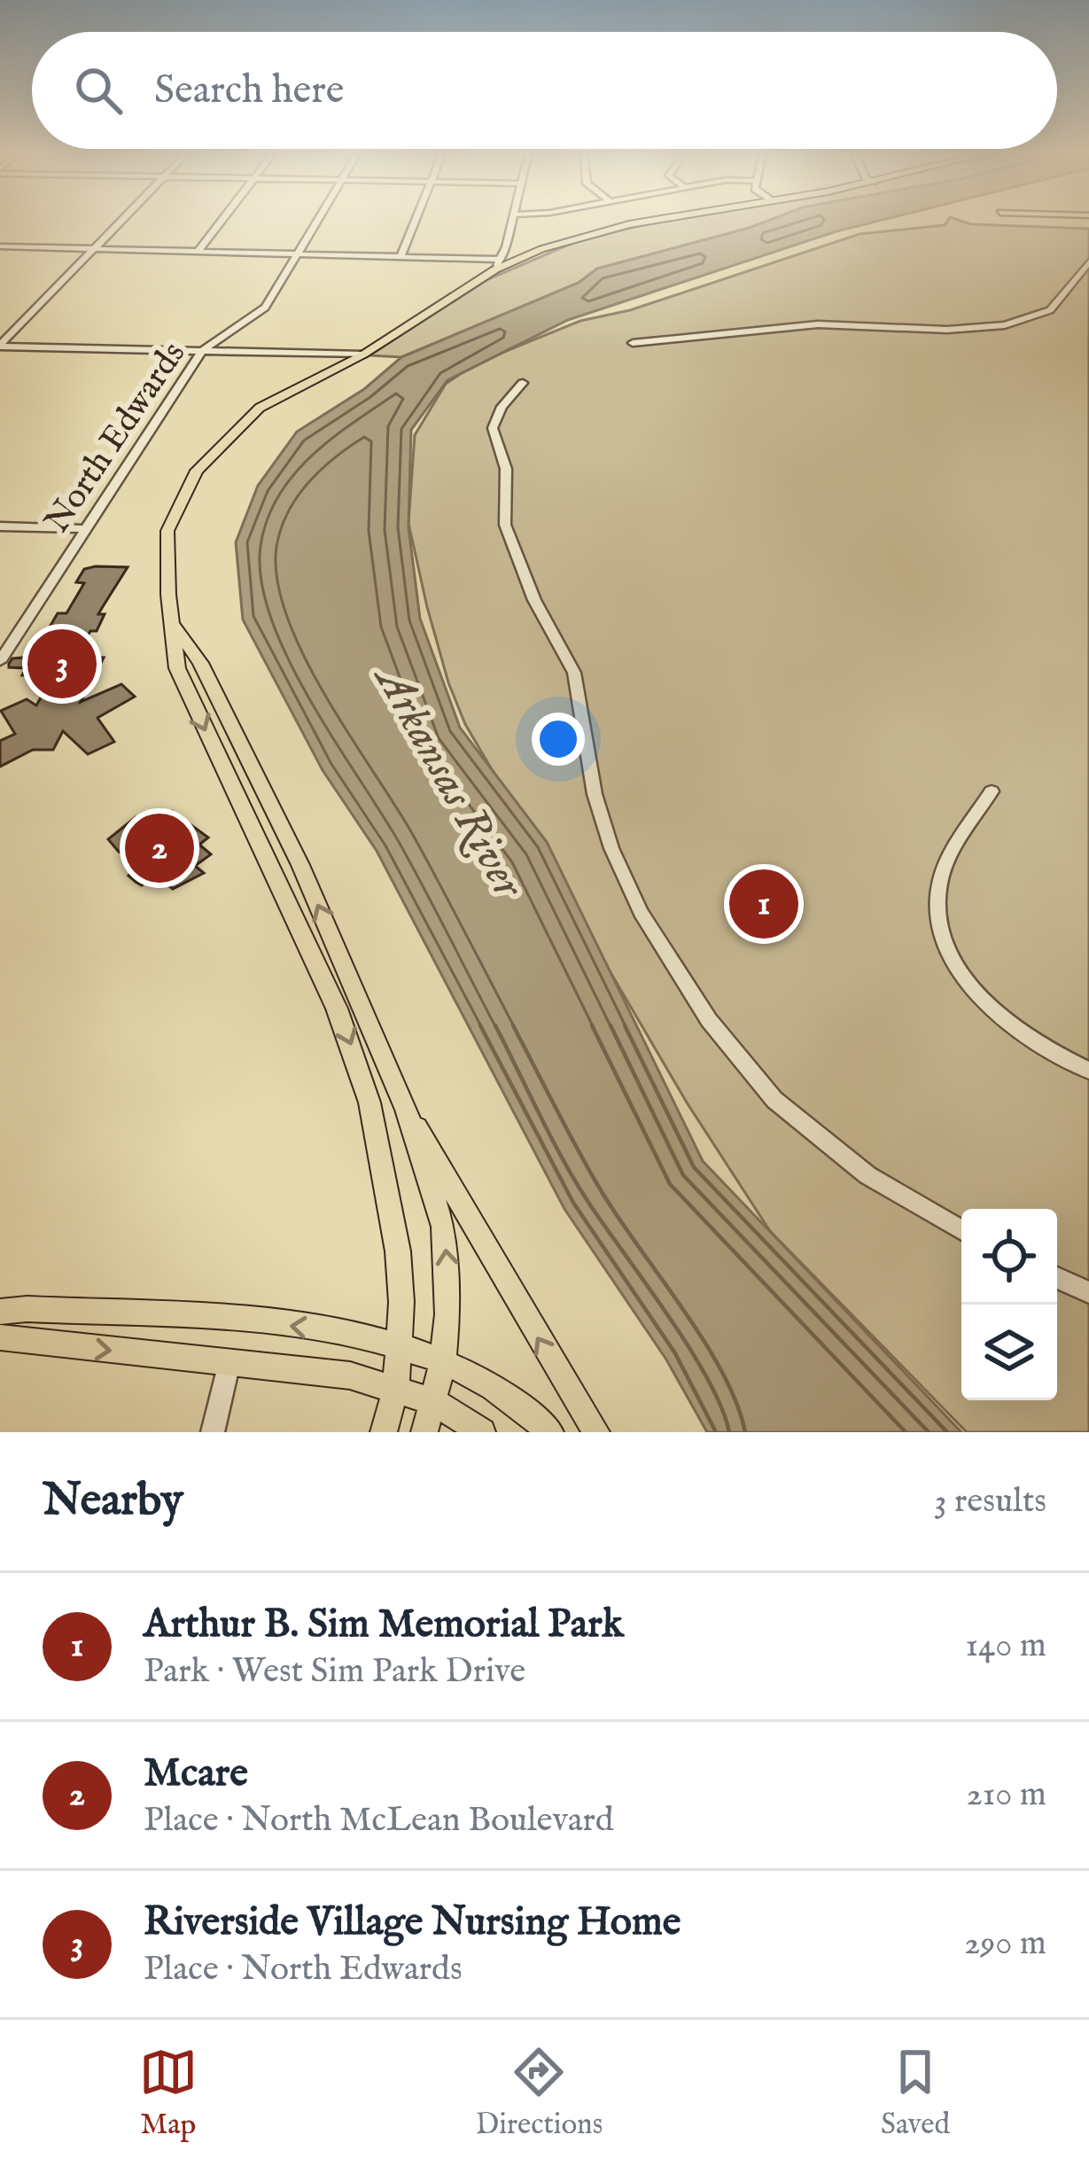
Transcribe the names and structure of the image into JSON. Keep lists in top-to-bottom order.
{
  "streets": {
    "street": ["North Edwards"]
  },
  "water": ["Arkansas River"],
  "page": {
    "search": "Search here",
    "pins": ["3", "2", "1"],
    "heading": ["Nearby", "3 results"],
    "list": [
      {
        "mark": "1",
        "name": "Arthur B. Sim Memorial Park",
        "note": "Park · West Sim Park Drive",
        "value": "140 m"
      },
      {
        "mark": "2",
        "name": "Mcare",
        "note": "Place · North McLean Boulevard",
        "value": "210 m"
      },
      {
        "mark": "3",
        "name": "Riverside Village Nursing Home",
        "note": "Place · North Edwards",
        "value": "290 m"
      }
    ],
    "nav": ["Map", "Directions", "Saved"]
  }
}
